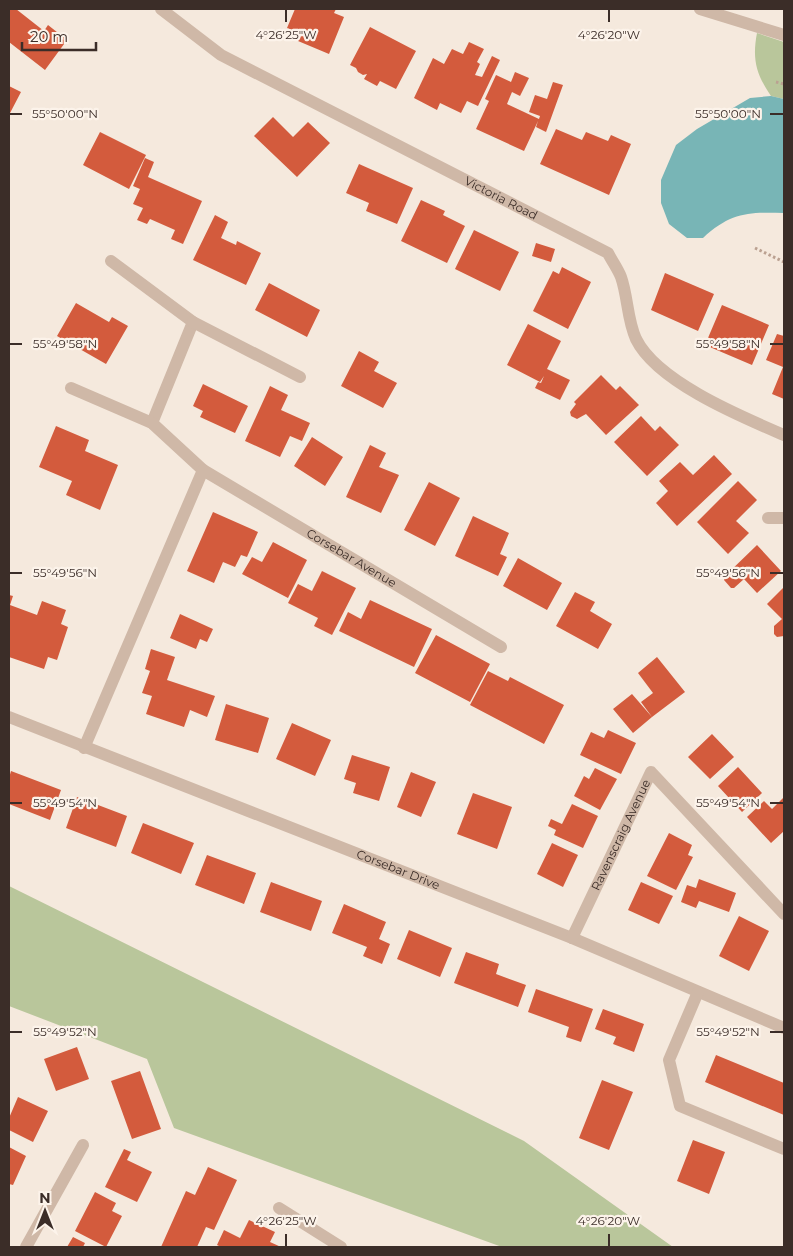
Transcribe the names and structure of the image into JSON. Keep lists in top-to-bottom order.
{
  "streets": {
    "street": [
      "Victoria Road",
      "Corsebar Avenue",
      "Ravenscraig Avenue",
      "Corsebar Drive"
    ]
  },
  "crossings": [
    ["Ravenscraig Avenue", "Corsebar Drive"]
  ],
  "scale_bar": "20 m",
  "north": "top",
  "coordinates": [
    "4°26'25\"W",
    "4°26'20\"W",
    "55°50'00\"N",
    "55°49'58\"N",
    "55°49'56\"N",
    "55°49'54\"N",
    "55°49'52\"N"
  ]
}
